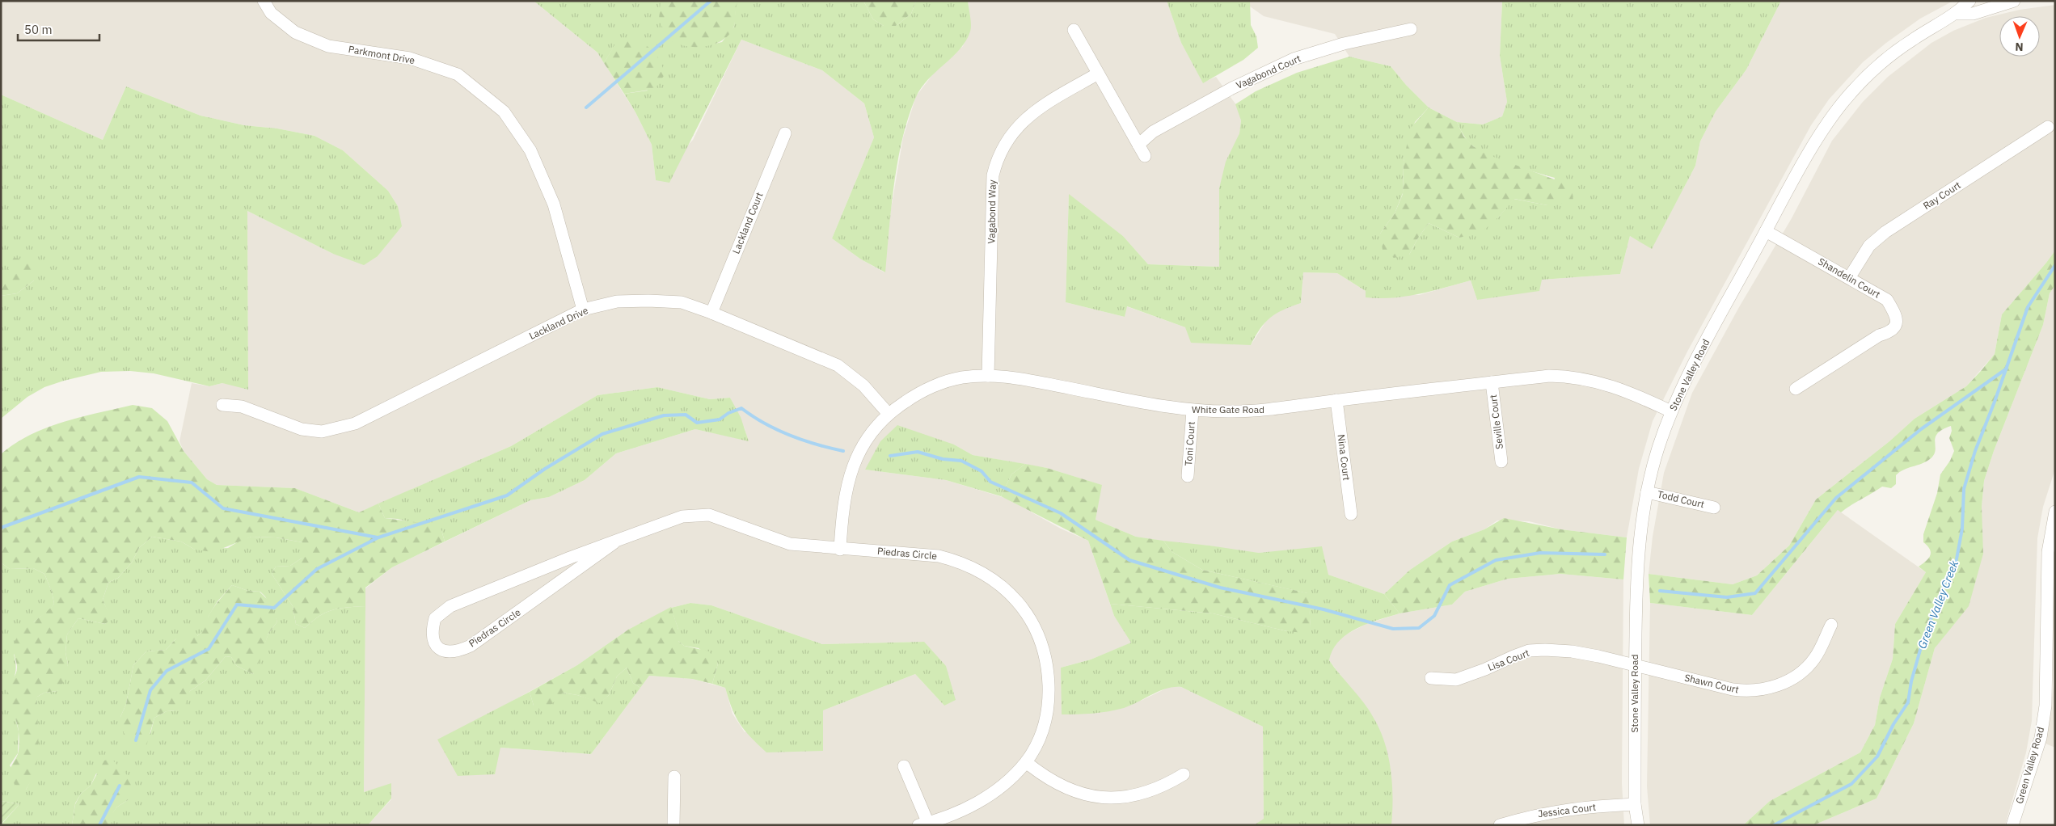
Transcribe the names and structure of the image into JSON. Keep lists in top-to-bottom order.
{
  "streets": {
    "street": [
      "Parkmont Drive",
      "Vagabond Court",
      "Ray Court",
      "Vagabond Way",
      "Lackland Court",
      "Shandelin Court",
      "Lackland Drive",
      "Stone Valley Road",
      "White Gate Road",
      "Seville Court",
      "Toni Court",
      "Nina Court",
      "Todd Court",
      "Piedras Circle",
      "Lisa Court",
      "Shawn Court",
      "Green Valley Road",
      "Jessica Court"
    ]
  },
  "crossings": [
    ["Parkmont Drive", "Lackland Drive"],
    ["Ray Court", "Shandelin Court"],
    ["Vagabond Way", "White Gate Road"],
    ["Lackland Court", "Lackland Drive"],
    ["Shandelin Court", "Stone Valley Road"],
    ["Lackland Drive", "White Gate Road"],
    ["Stone Valley Road", "White Gate Road"],
    ["Stone Valley Road", "Todd Court"],
    ["Stone Valley Road", "Lisa Court"],
    ["Stone Valley Road", "Shawn Court"],
    ["Stone Valley Road", "Jessica Court"],
    ["White Gate Road", "Seville Court"],
    ["White Gate Road", "Toni Court"],
    ["White Gate Road", "Nina Court"],
    ["White Gate Road", "Piedras Circle"],
    ["Lisa Court", "Shawn Court"]
  ],
  "water": ["Green Valley Creek"],
  "scale_bar": "50 m",
  "north": "bottom"
}
